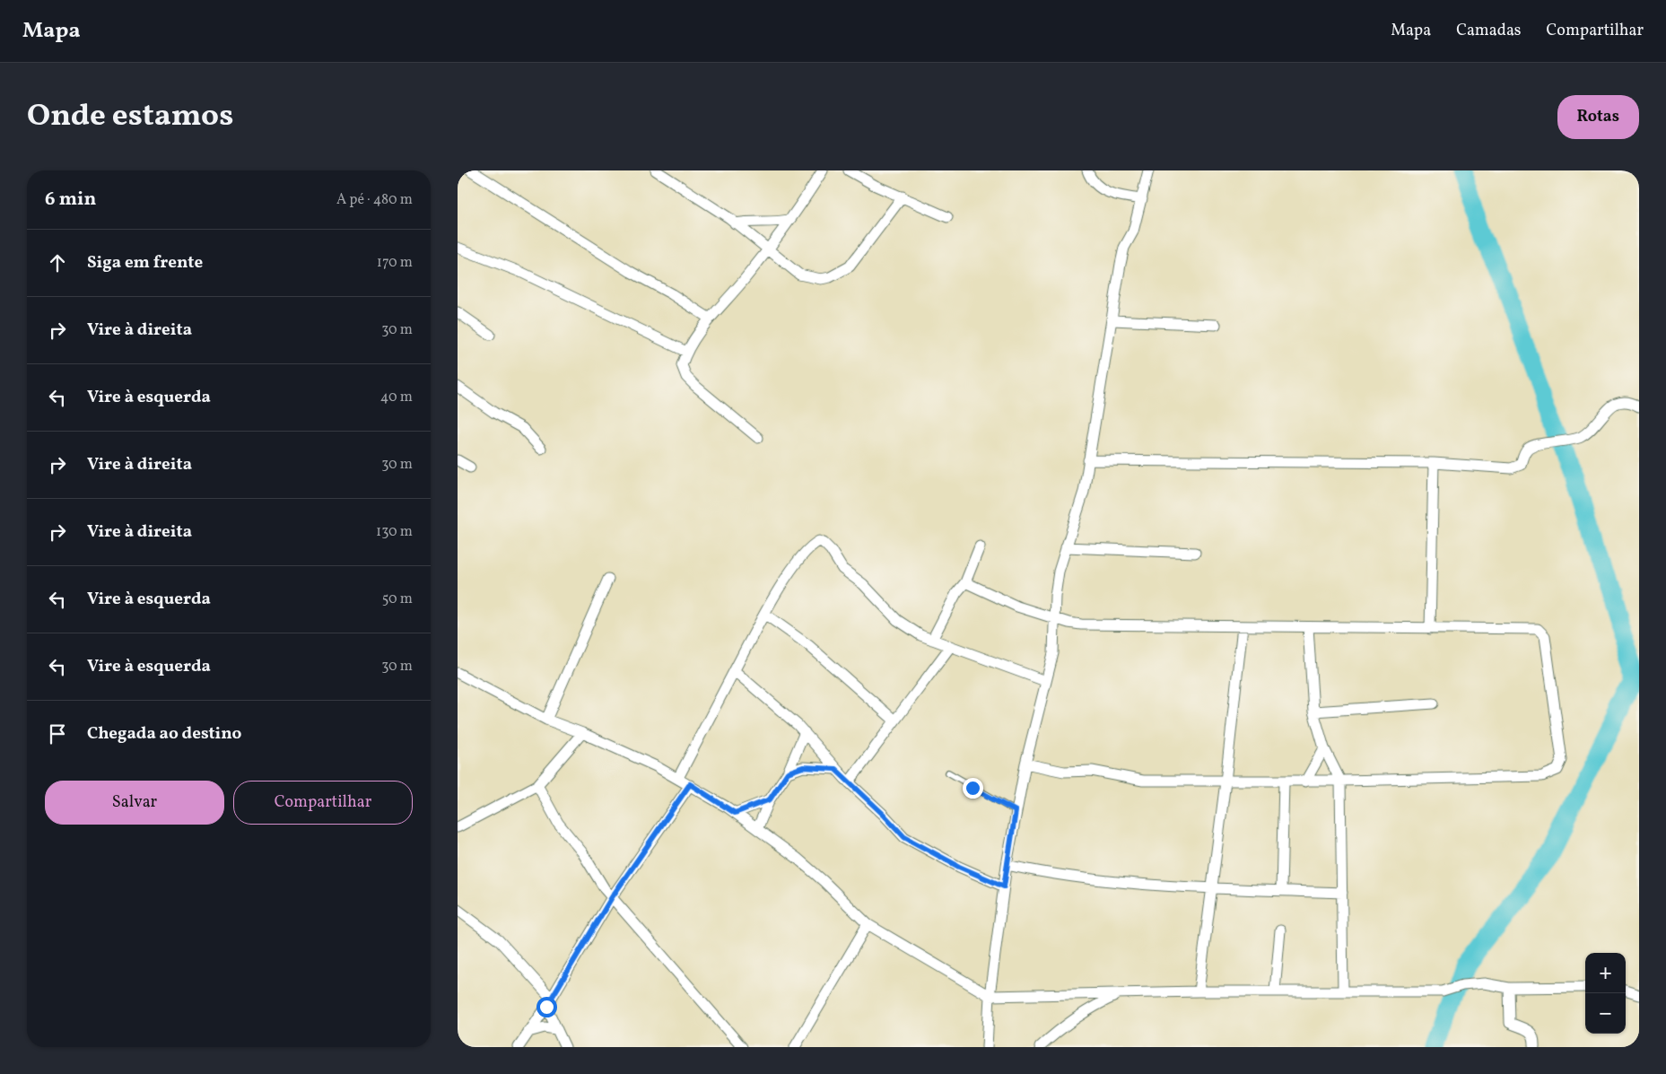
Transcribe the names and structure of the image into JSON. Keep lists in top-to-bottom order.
{
  "page": {
    "header": "Mapa",
    "nav": ["Mapa", "Camadas", "Compartilhar"],
    "title": "Onde estamos",
    "buttons": [
      "Rotas",
      ["Salvar", "Compartilhar"]
    ],
    "heading": ["6 min", "A pé · 480 m"],
    "list": [
      ["Siga em frente", "170 m"],
      ["Vire à direita", "30 m"],
      ["Vire à esquerda", "40 m"],
      ["Vire à direita", "30 m"],
      ["Vire à direita", "130 m"],
      ["Vire à esquerda", "50 m"],
      ["Vire à esquerda", "30 m"],
      "Chegada ao destino"
    ],
    "map_buttons": ["+", "−"]
  }
}
